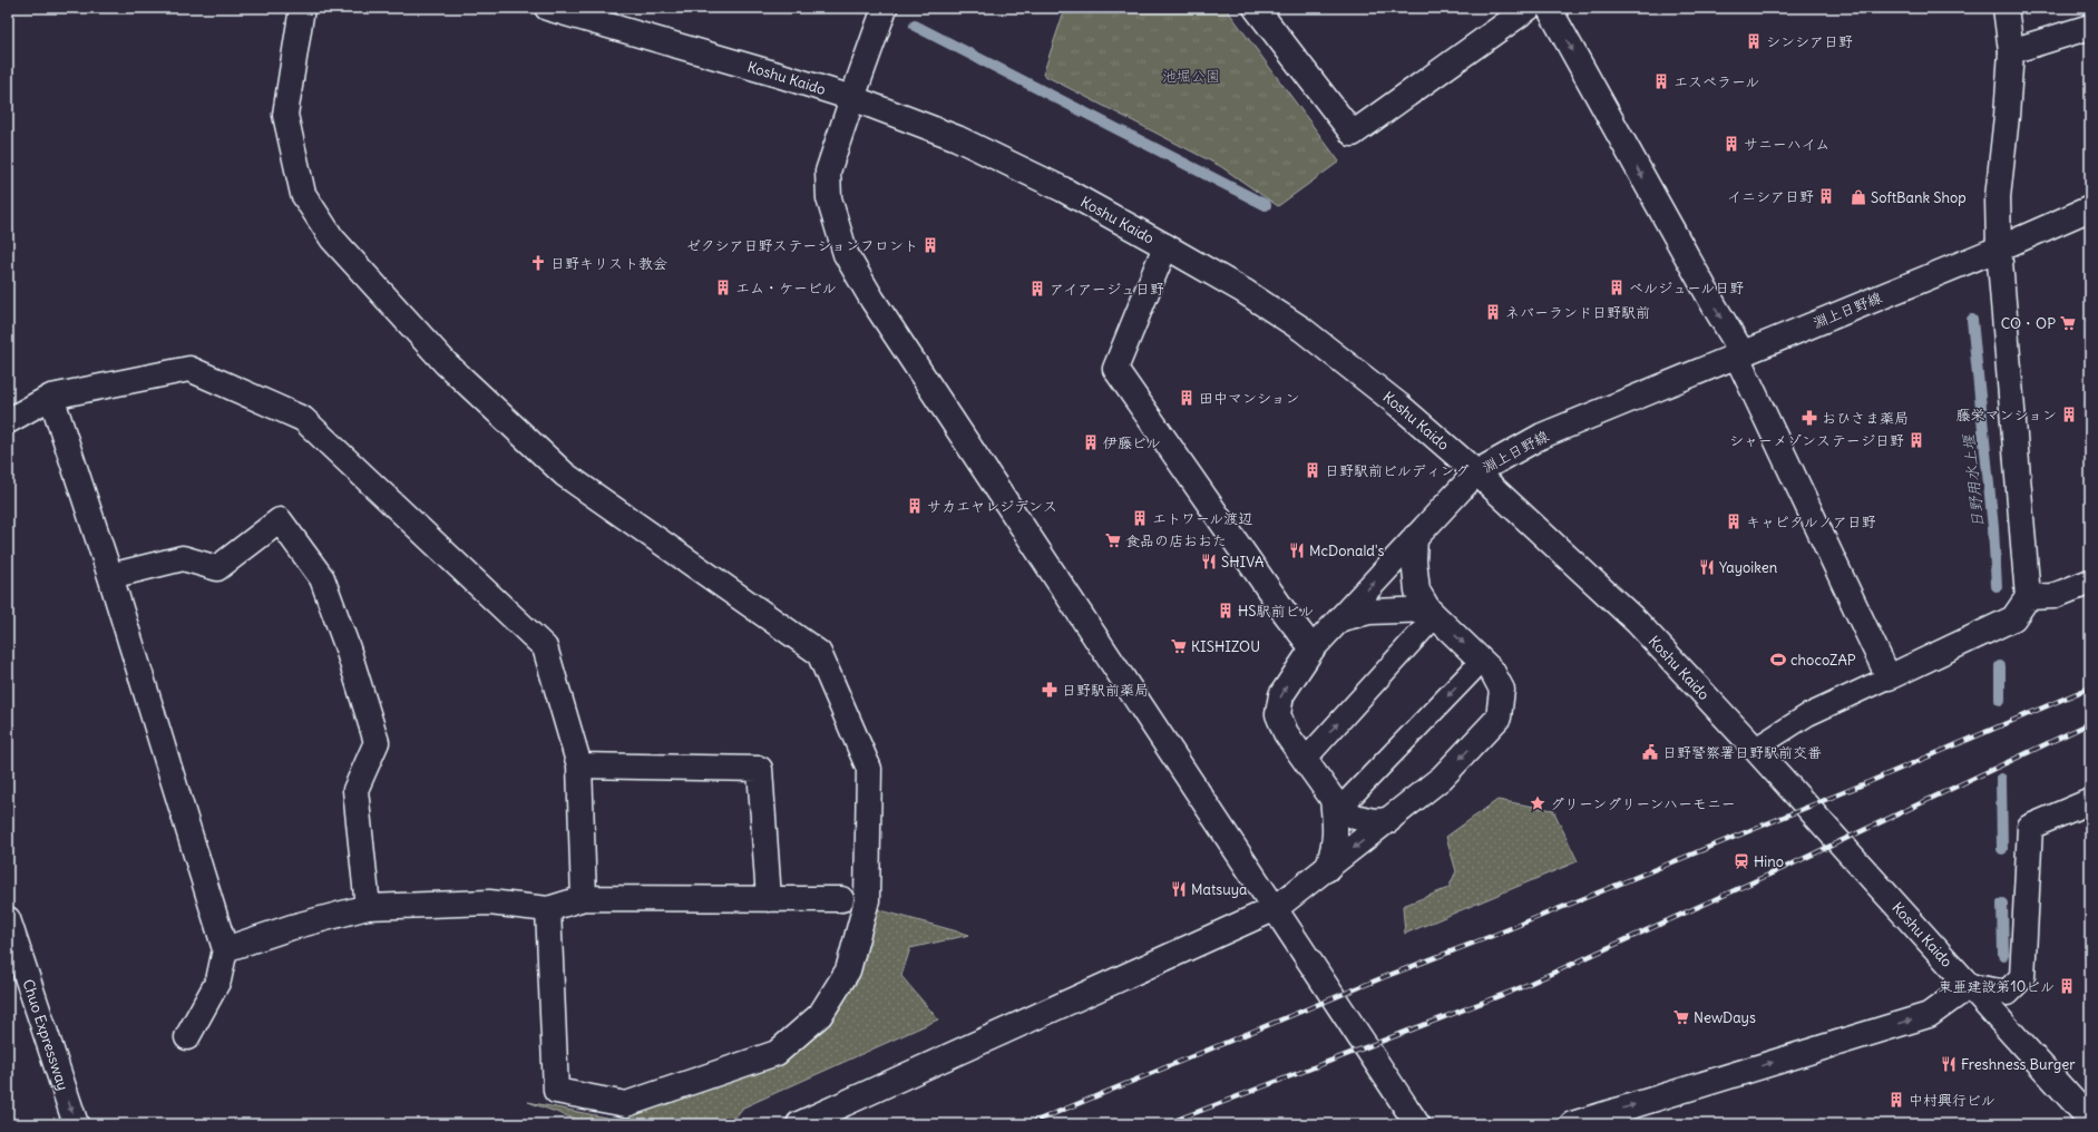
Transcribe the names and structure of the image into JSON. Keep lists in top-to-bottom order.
{
  "streets": {
    "main road": ["Koshu Kaido", "淵上日野線", "Chuo Expressway"]
  },
  "crossings": [
    ["Koshu Kaido", "淵上日野線"]
  ],
  "water": ["日野用水上堰"],
  "parks": ["池堀公園"],
  "places": {
    "building": [
      "シンシア日野",
      "エスペラール",
      "サニーハイム",
      "イニシア日野",
      "ゼクシア日野ステーションフロント",
      "エム・ケービル",
      "ベルジュール日野",
      "アイアージュ日野",
      "ネバーランド日野駅前",
      "田中マンション",
      "藤栄マンション",
      "シャーメゾンステージ日野",
      "伊藤ビル",
      "日野駅前ビルディング",
      "サカエヤレジデンス",
      "エトワール渡辺",
      "キャピタルノア日野",
      "HS駅前ビル",
      "東亜建設第10ビル",
      "中村興行ビル"
    ],
    "shop": ["SoftBank Shop"],
    "church": ["日野キリスト教会"],
    "supermarket": [
      "CO・OP",
      "食品の店おおた",
      "KISHIZOU",
      "NewDays"
    ],
    "pharmacy": ["おひさま薬局", "日野駅前薬局"],
    "restaurant": [
      "McDonald's",
      "SHIVA",
      "Yayoiken",
      "Matsuya",
      "Freshness Burger"
    ],
    "sports": ["chocoZAP"],
    "public building": ["日野警察署日野駅前交番"],
    "place": ["グリーングリーンハーモニー"],
    "station": ["Hino"]
  }
}
